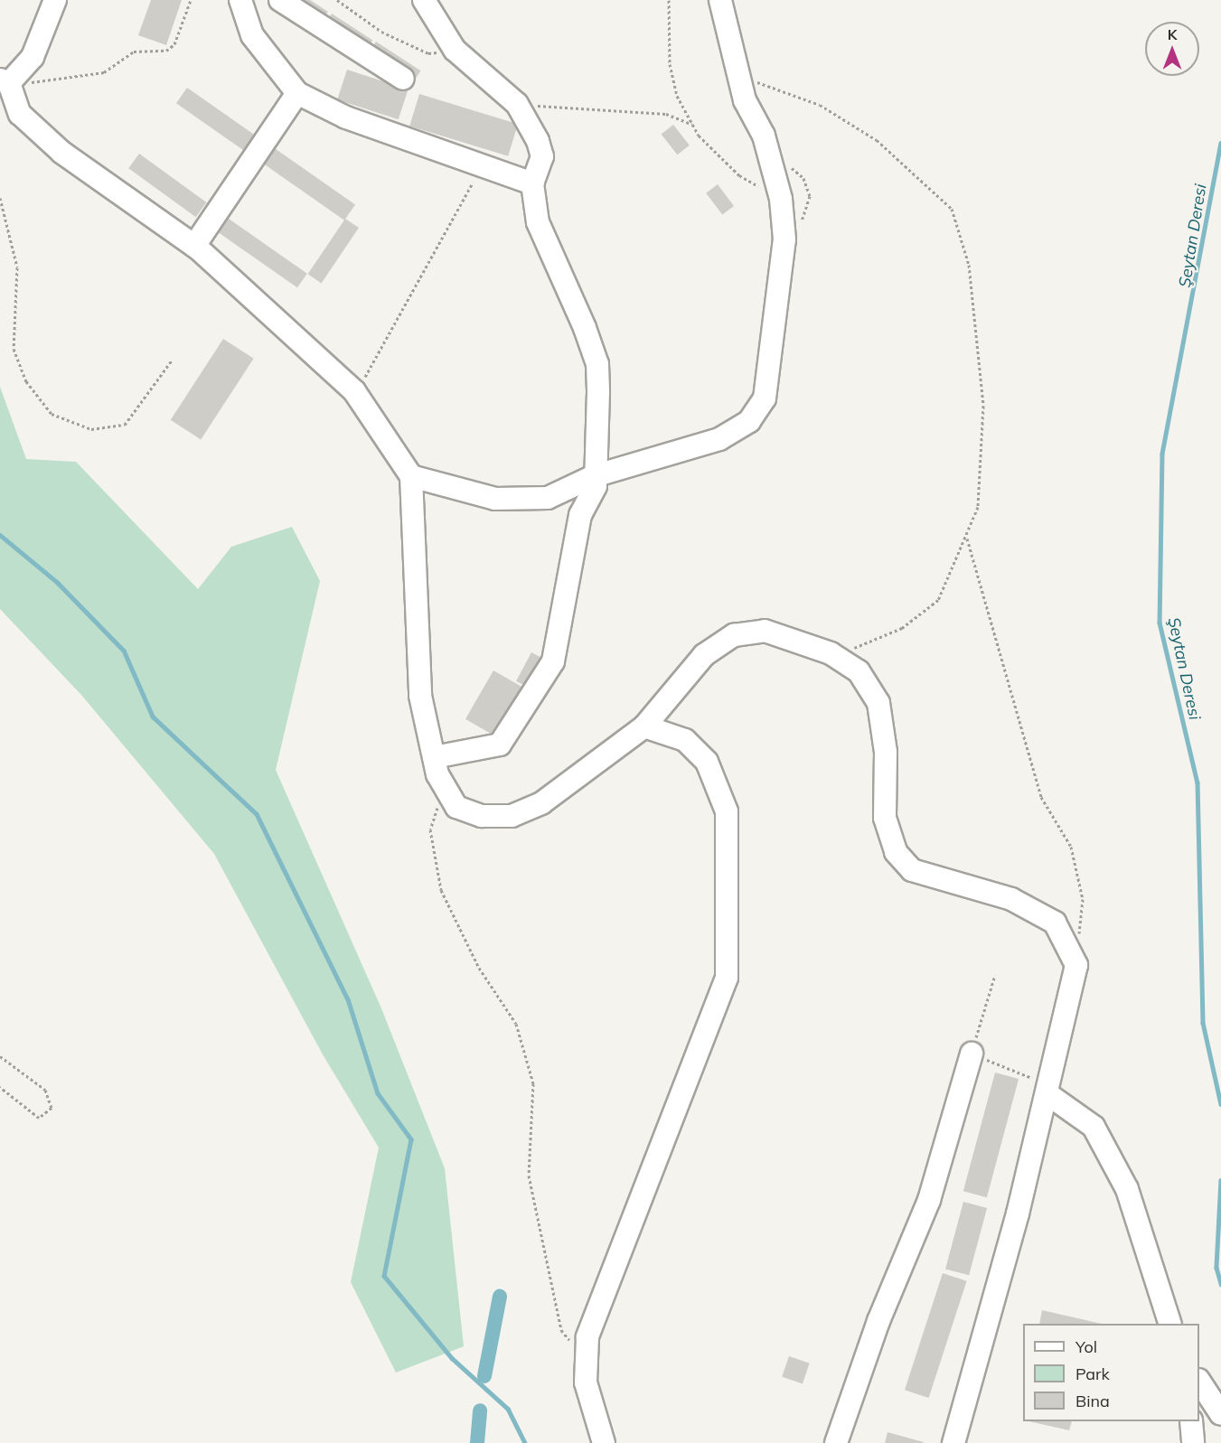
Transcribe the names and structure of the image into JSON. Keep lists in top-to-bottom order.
{
  "water": ["Şeytan Deresi"],
  "legend": ["Yol", "Park", "Bina"],
  "north": "top"
}
